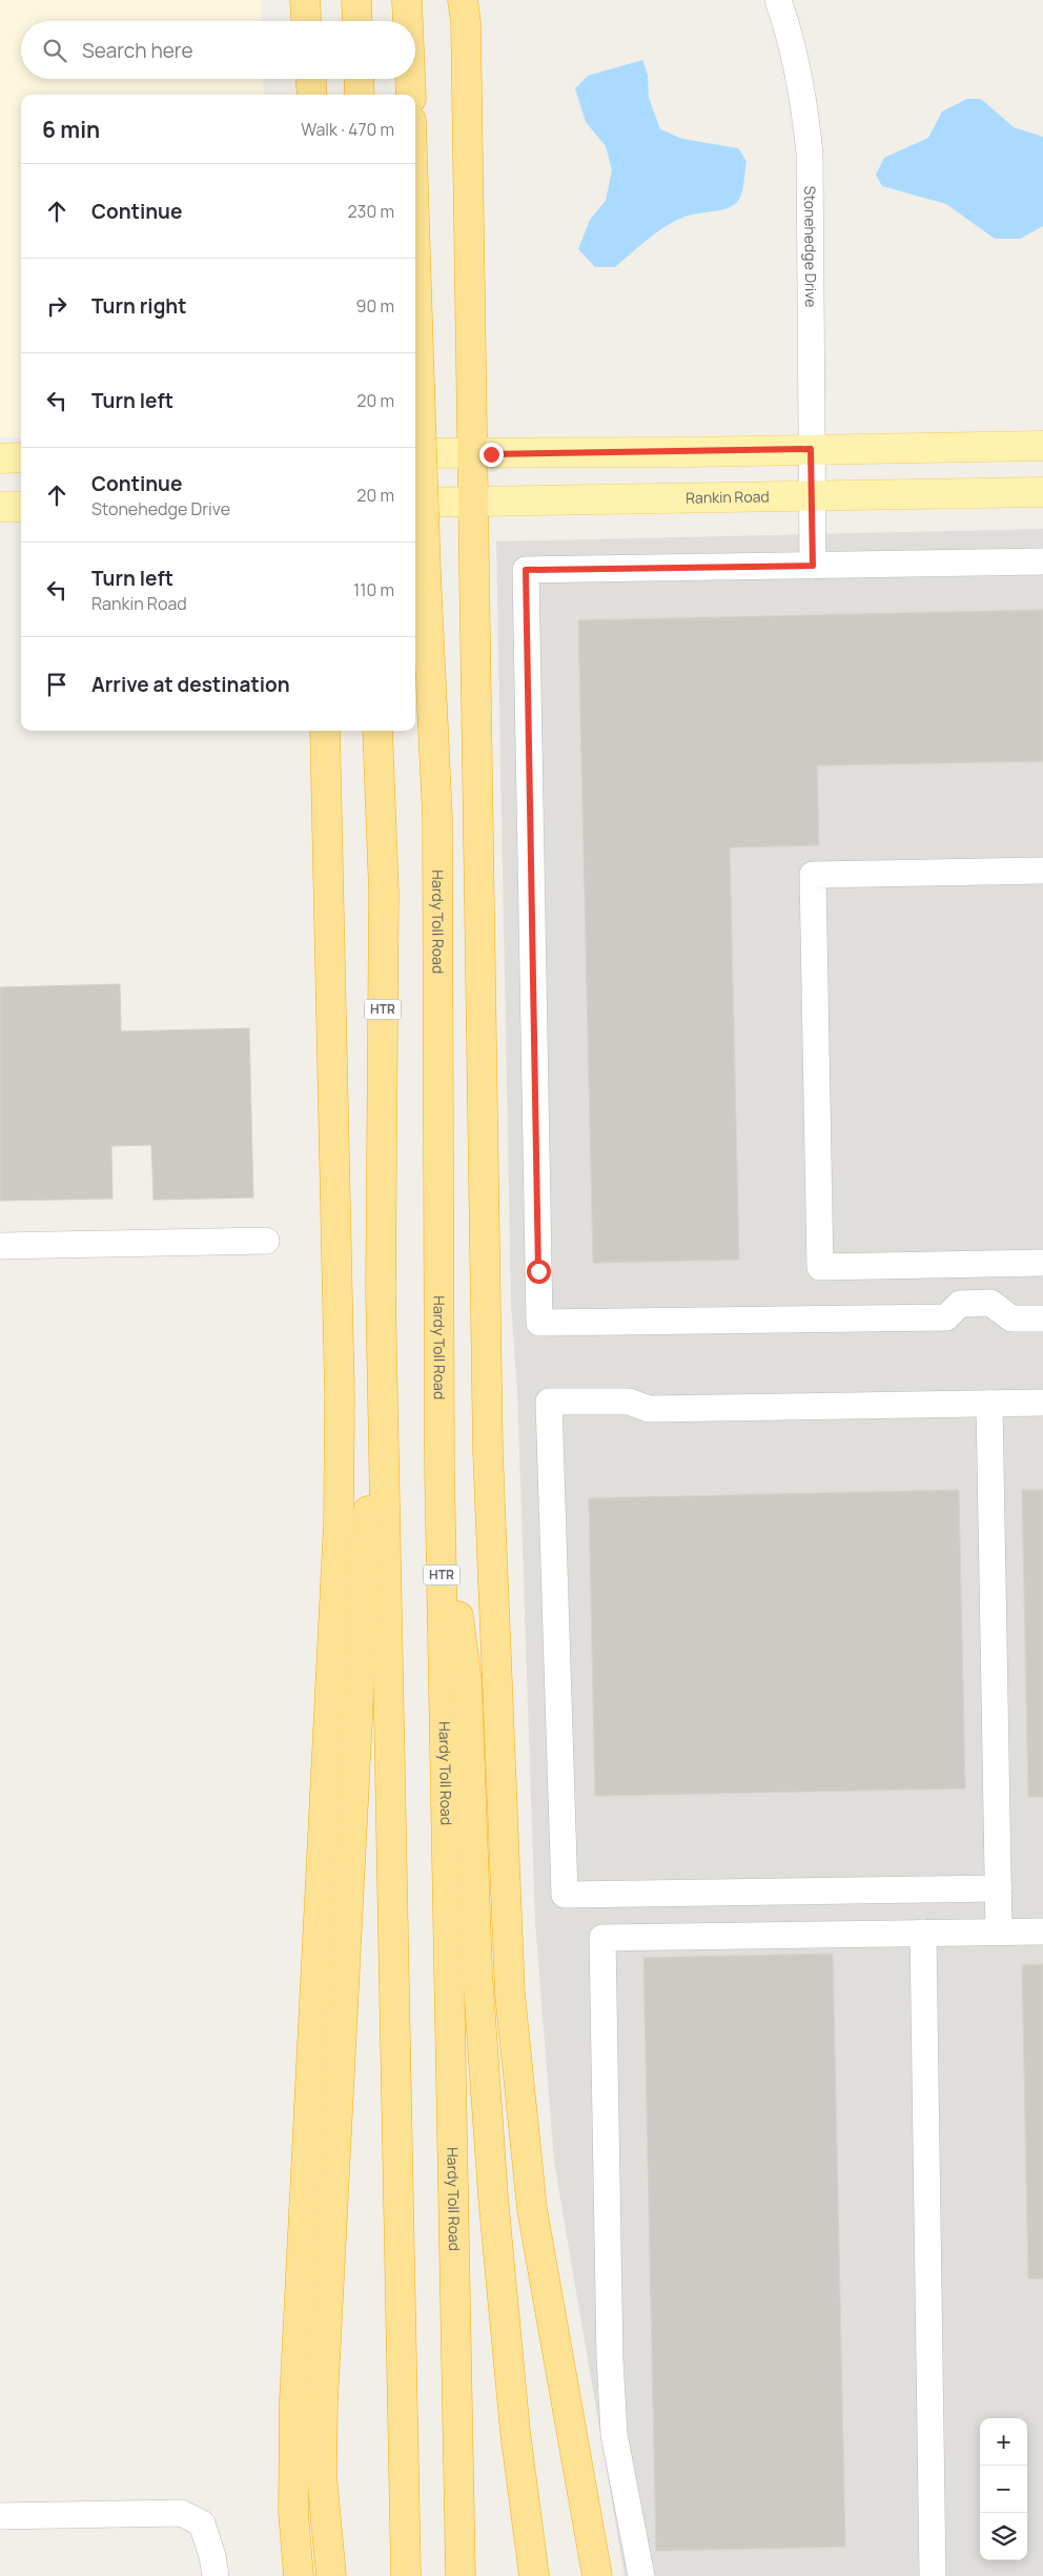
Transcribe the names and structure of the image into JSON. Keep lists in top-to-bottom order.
{
  "streets": {
    "highway": ["Hardy Toll Road", "HTR"],
    "main road": ["Rankin Road"],
    "street": ["Stonehedge Drive"]
  },
  "crossings": [
    ["Stonehedge Drive", "Rankin Road"]
  ],
  "page": {
    "search": "Search here",
    "heading": ["6 min", "Walk · 470 m"],
    "list": [
      ["Continue", "230 m"],
      ["Turn right", "90 m"],
      ["Turn left", "20 m"],
      ["Continue", "Stonehedge Drive", "20 m"],
      ["Turn left", "Rankin Road", "110 m"],
      "Arrive at destination"
    ],
    "map_buttons": ["+", "−"]
  }
}
